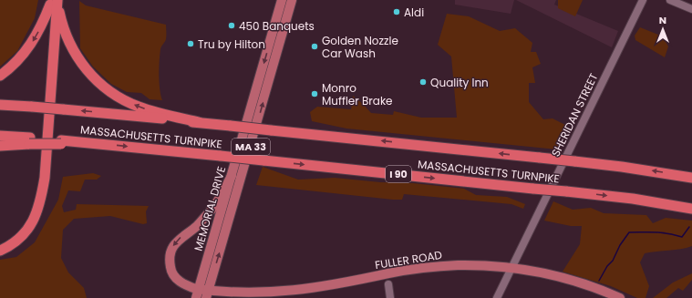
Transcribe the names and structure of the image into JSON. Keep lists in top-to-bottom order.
{
  "streets": {
    "highway": ["MASSACHUSETTS TURNPIKE", "I 90"],
    "main road": ["MA 33", "MEMORIAL DRIVE", "FULLER ROAD"],
    "street": ["SHERIDAN STREET"]
  },
  "crossings": [
    ["SHERIDAN STREET", "FULLER ROAD"],
    ["MEMORIAL DRIVE", "FULLER ROAD"]
  ],
  "places": [
    "Aldi",
    "450 Banquets",
    "Tru by Hilton",
    "Golden Nozzle Car Wash",
    "Quality Inn",
    "Monro Muffler Brake"
  ],
  "north": "top"
}
